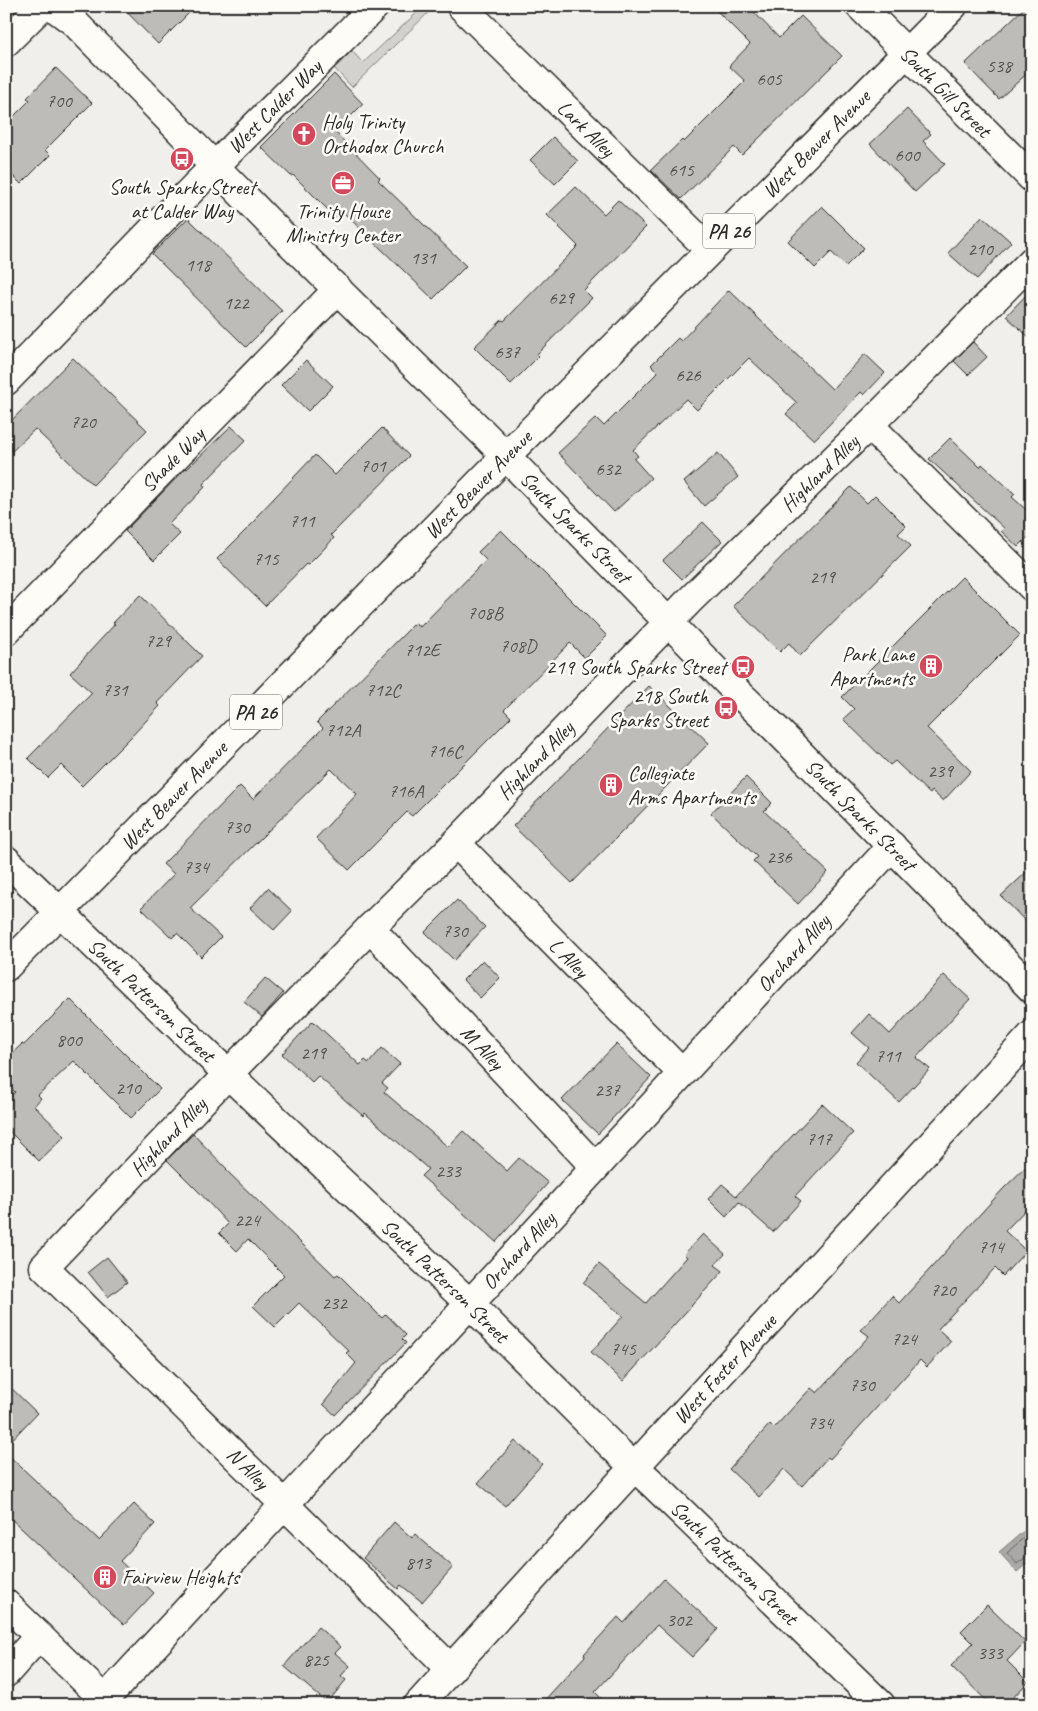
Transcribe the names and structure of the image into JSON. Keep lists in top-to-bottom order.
{
  "streets": {
    "street": [
      "South Gill Street",
      "West Calder Way",
      "Lark Alley",
      "West Beaver Avenue",
      "PA 26",
      "Shade Way",
      "Highland Alley",
      "South Sparks Street",
      "Orchard Alley",
      "L Alley",
      "South Patterson Street",
      "M Alley",
      "West Foster Avenue",
      "N Alley"
    ]
  },
  "crossings": [
    ["South Gill Street", "West Beaver Avenue"],
    ["West Calder Way", "South Sparks Street"],
    ["Lark Alley", "West Beaver Avenue"],
    ["West Beaver Avenue", "South Sparks Street"],
    ["West Beaver Avenue", "South Patterson Street"],
    ["Shade Way", "South Sparks Street"],
    ["Highland Alley", "South Sparks Street"],
    ["Highland Alley", "L Alley"],
    ["Highland Alley", "South Patterson Street"],
    ["Highland Alley", "M Alley"],
    ["Highland Alley", "N Alley"],
    ["South Sparks Street", "Orchard Alley"],
    ["Orchard Alley", "L Alley"],
    ["Orchard Alley", "South Patterson Street"],
    ["Orchard Alley", "M Alley"],
    ["Orchard Alley", "N Alley"],
    ["South Patterson Street", "West Foster Avenue"],
    ["West Foster Avenue", "N Alley"]
  ],
  "places": {
    "church": ["Holy Trinity Orthodox Church"],
    "bus stop": ["South Sparks Street at Calder Way", "219 South Sparks Street", "218 South Sparks Street"],
    "office": ["Trinity House Ministry Center"],
    "building": ["Park Lane Apartments", "Collegiate Arms Apartments", "Fairview Heights"]
  },
  "house_numbers": [
    "538",
    "605",
    "700",
    "600",
    "615",
    "210",
    "131",
    "118",
    "629",
    "122",
    "637",
    "626",
    "720",
    "701",
    "632",
    "711",
    "715",
    "219",
    "708B",
    "729",
    "708D",
    "712E",
    "731",
    "712C",
    "712A",
    "716C",
    "239",
    "716A",
    "730",
    "236",
    "734",
    "730",
    "800",
    "219",
    "711",
    "210",
    "237",
    "717",
    "233",
    "224",
    "714",
    "720",
    "232",
    "724",
    "745",
    "730",
    "734",
    "813",
    "302",
    "333",
    "825"
  ]
}
